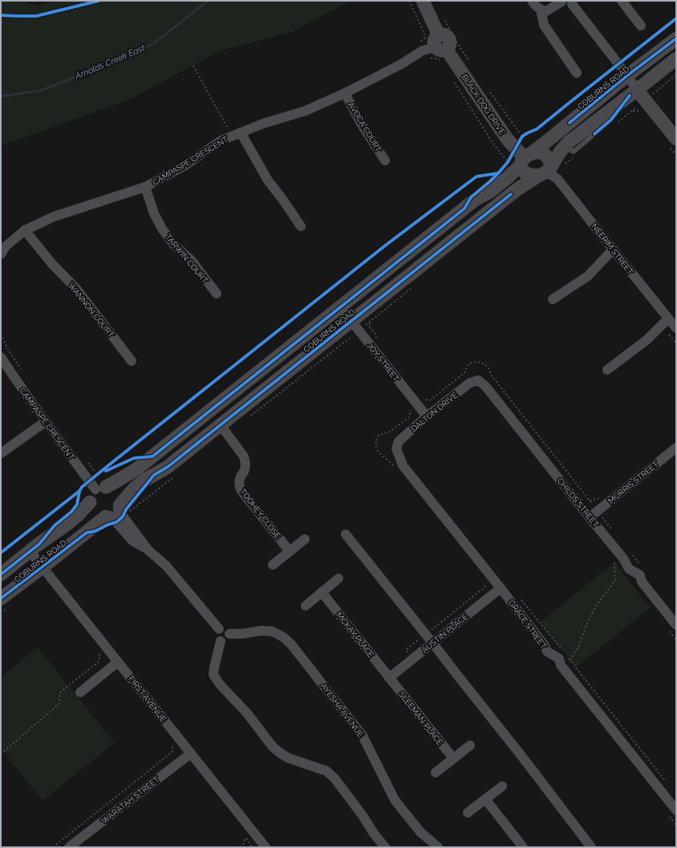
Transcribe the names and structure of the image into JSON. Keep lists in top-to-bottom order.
{
  "streets": {
    "street": [
      "COBURNS ROAD",
      "BLACK DOG DRIVE",
      "AVOCA COURT",
      "CAMPASPE CRESCENT",
      "NEERIM STREET",
      "TARWIN COURT",
      "WANNON COURT",
      "JOY STREET",
      "DALTON DRIVE",
      "MORRIS STREET",
      "CHILDS STREET",
      "TOOHEY CLOSE",
      "GRACE STREET",
      "AUSTIN PLACE",
      "MCKAY PLACE",
      "FIRST AVENUE",
      "AYESHA AVENUE",
      "SLEEMAN PLACE",
      "WARATAH STREET"
    ]
  },
  "crossings": [
    ["COBURNS ROAD", "BLACK DOG DRIVE"],
    ["COBURNS ROAD", "CAMPASPE CRESCENT"],
    ["COBURNS ROAD", "NEERIM STREET"],
    ["COBURNS ROAD", "JOY STREET"],
    ["COBURNS ROAD", "TOOHEY CLOSE"],
    ["COBURNS ROAD", "FIRST AVENUE"],
    ["COBURNS ROAD", "AYESHA AVENUE"],
    ["BLACK DOG DRIVE", "CAMPASPE CRESCENT"],
    ["BLACK DOG DRIVE", "NEERIM STREET"],
    ["AVOCA COURT", "CAMPASPE CRESCENT"],
    ["CAMPASPE CRESCENT", "TARWIN COURT"],
    ["CAMPASPE CRESCENT", "WANNON COURT"],
    ["CAMPASPE CRESCENT", "AYESHA AVENUE"],
    ["JOY STREET", "DALTON DRIVE"],
    ["DALTON DRIVE", "CHILDS STREET"],
    ["DALTON DRIVE", "GRACE STREET"],
    ["MORRIS STREET", "CHILDS STREET"],
    ["GRACE STREET", "AUSTIN PLACE"],
    ["AUSTIN PLACE", "MCKAY PLACE"],
    ["AUSTIN PLACE", "SLEEMAN PLACE"],
    ["MCKAY PLACE", "SLEEMAN PLACE"],
    ["FIRST AVENUE", "WARATAH STREET"]
  ],
  "water": ["Arnolds Creek East"]
}
